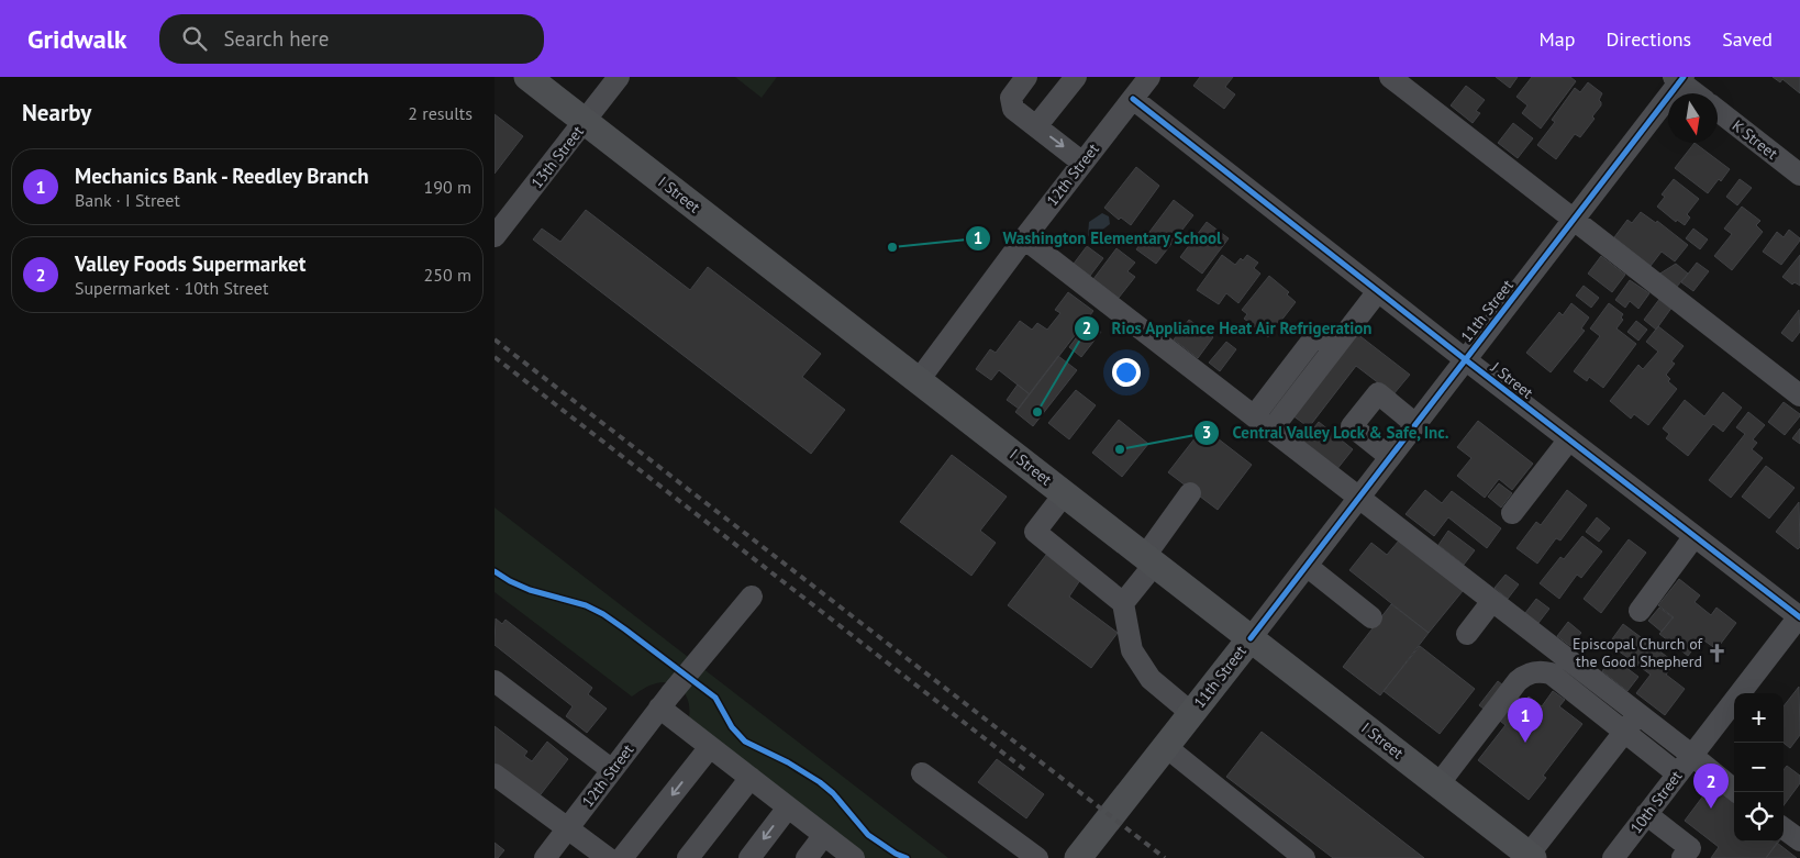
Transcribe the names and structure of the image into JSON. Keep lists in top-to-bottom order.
{
  "streets": {
    "main road": ["I Street", "11th Street"],
    "street": [
      "K Street",
      "13th Street",
      "12th Street",
      "J Street",
      "10th Street"
    ]
  },
  "crossings": [
    ["13th Street", "I Street"],
    ["12th Street", "I Street"],
    ["12th Street", "J Street"],
    ["I Street", "11th Street"],
    ["11th Street", "J Street"],
    ["J Street", "10th Street"]
  ],
  "places": {
    "other": ["Washington Elementary School", "Rios Appliance Heat Air Refrigeration", "Central Valley Lock & Safe, Inc."],
    "church": ["Episcopal Church of the Good Shepherd"]
  },
  "north": "bottom",
  "page": {
    "header": "Gridwalk",
    "search": "Search here",
    "nav": ["Map", "Directions", "Saved"],
    "heading": ["Nearby", "2 results"],
    "list": [
      {
        "mark": "1",
        "name": "Mechanics Bank - Reedley Branch",
        "note": "Bank · I Street",
        "value": "190 m"
      },
      {
        "mark": "2",
        "name": "Valley Foods Supermarket",
        "note": "Supermarket · 10th Street",
        "value": "250 m"
      }
    ],
    "map_buttons": ["+", "−"],
    "pins": ["1", "2"]
  }
}
